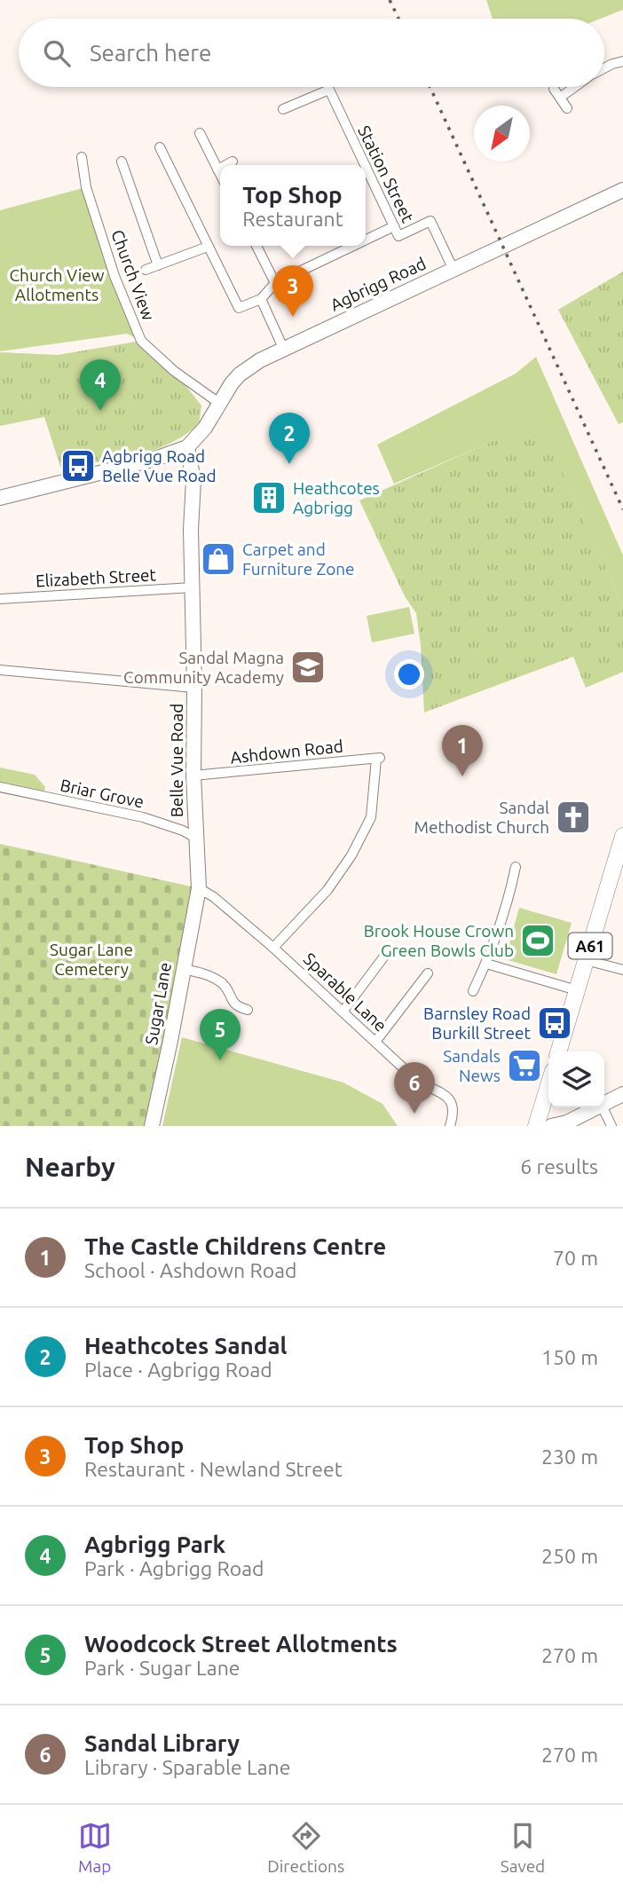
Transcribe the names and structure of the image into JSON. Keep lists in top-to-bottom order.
{
  "streets": {
    "main road": ["A61"],
    "street": [
      "Station Street",
      "Church View",
      "Agbrigg Road",
      "Elizabeth Street",
      "Ashdown Road",
      "Belle Vue Road",
      "Briar Grove",
      "Sparable Lane",
      "Sugar Lane"
    ]
  },
  "crossings": [
    ["Station Street", "Agbrigg Road"],
    ["Church View", "Agbrigg Road"],
    ["Agbrigg Road", "Belle Vue Road"],
    ["Elizabeth Street", "Belle Vue Road"],
    ["Ashdown Road", "Belle Vue Road"],
    ["Ashdown Road", "Sparable Lane"],
    ["Belle Vue Road", "Briar Grove"],
    ["Belle Vue Road", "Sparable Lane"],
    ["Belle Vue Road", "Sugar Lane"],
    ["Sparable Lane", "Sugar Lane"]
  ],
  "parks": ["Church View Allotments", "Sugar Lane Cemetery"],
  "places": {
    "bus stop": ["Agbrigg Road Belle Vue Road", "Barnsley Road Burkill Street"],
    "building": ["Heathcotes Agbrigg"],
    "shop": ["Carpet and Furniture Zone"],
    "school or university": ["Sandal Magna Community Academy"],
    "church": ["Sandal Methodist Church"],
    "sports": ["Brook House Crown Green Bowls Club"],
    "supermarket": ["Sandals News"]
  },
  "north": "bottom left",
  "page": {
    "search": "Search here",
    "popup": ["Top Shop", "Restaurant"],
    "pins": [
      "3",
      "4",
      "2",
      "1",
      "5",
      "6"
    ],
    "heading": ["Nearby", "6 results"],
    "list": [
      {
        "mark": "1",
        "name": "The Castle Childrens Centre",
        "note": "School · Ashdown Road",
        "value": "70 m"
      },
      {
        "mark": "2",
        "name": "Heathcotes Sandal",
        "note": "Place · Agbrigg Road",
        "value": "150 m"
      },
      {
        "mark": "3",
        "name": "Top Shop",
        "note": "Restaurant · Newland Street",
        "value": "230 m"
      },
      {
        "mark": "4",
        "name": "Agbrigg Park",
        "note": "Park · Agbrigg Road",
        "value": "250 m"
      },
      {
        "mark": "5",
        "name": "Woodcock Street Allotments",
        "note": "Park · Sugar Lane",
        "value": "270 m"
      },
      {
        "mark": "6",
        "name": "Sandal Library",
        "note": "Library · Sparable Lane",
        "value": "270 m"
      }
    ],
    "nav": ["Map", "Directions", "Saved"]
  }
}
